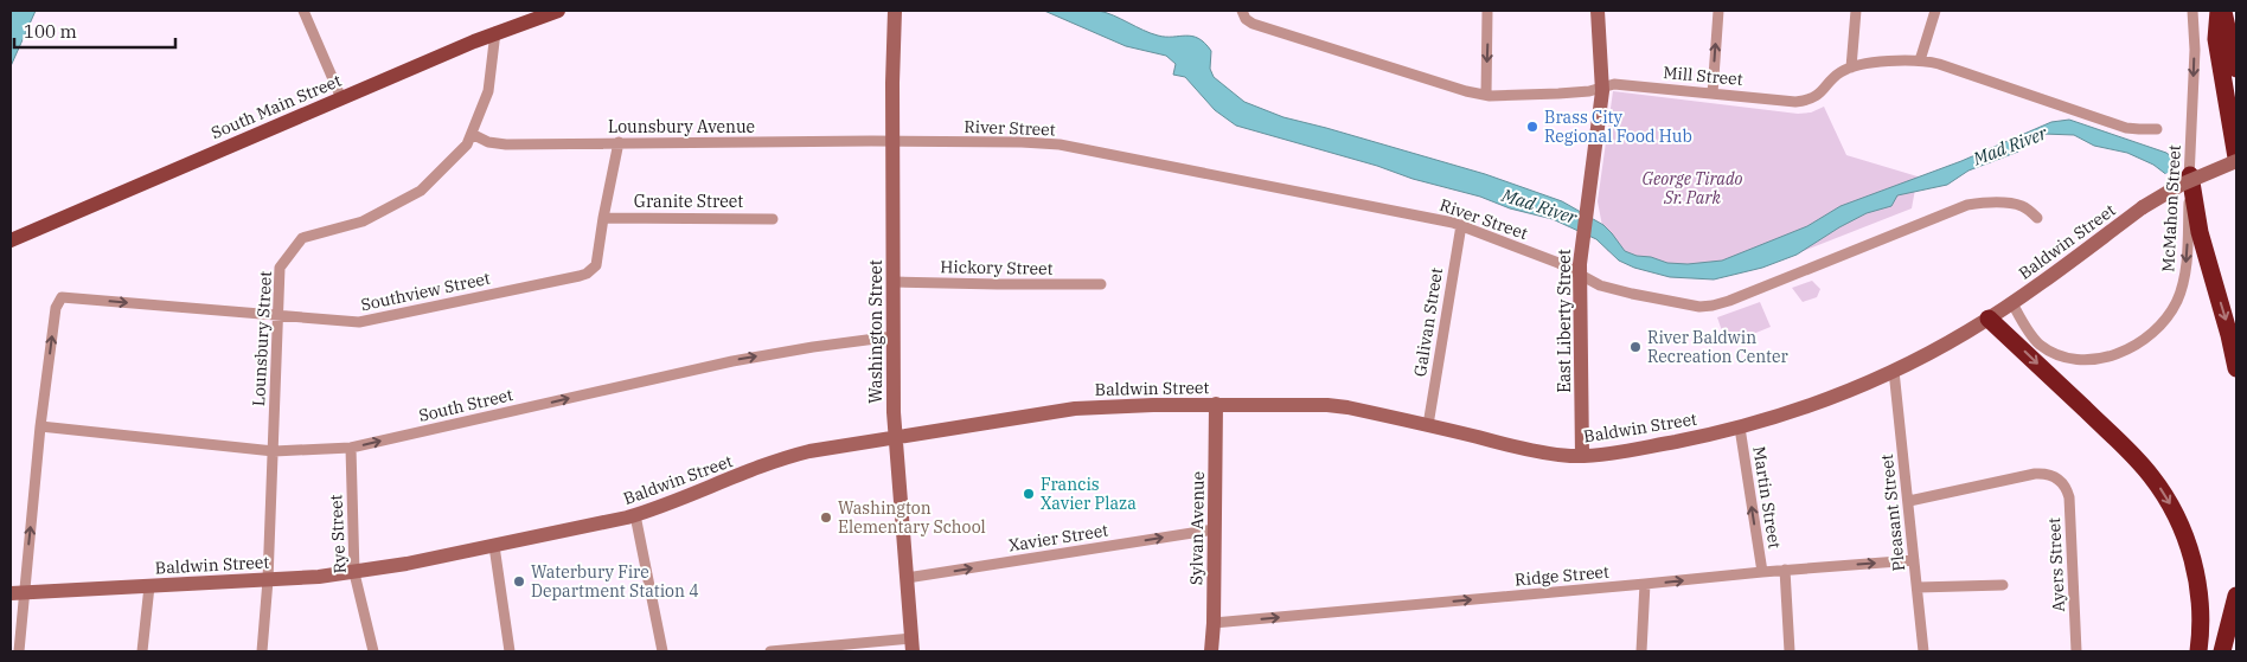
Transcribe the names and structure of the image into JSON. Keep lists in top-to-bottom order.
{
  "streets": {
    "main road": [
      "South Main Street",
      "Baldwin Street",
      "East Liberty Street",
      "Washington Street",
      "Sylvan Avenue"
    ],
    "street": [
      "Mill Street",
      "Lounsbury Avenue",
      "River Street",
      "Granite Street",
      "McMahon Street",
      "Hickory Street",
      "Southview Street",
      "Galivan Street",
      "Lounsbury Street",
      "South Street",
      "Martin Street",
      "Pleasant Street",
      "Rye Street",
      "Xavier Street",
      "Ayers Street",
      "Ridge Street"
    ]
  },
  "crossings": [
    ["Mill Street", "East Liberty Street"],
    ["South Main Street", "Lounsbury Street"],
    ["Lounsbury Avenue", "River Street"],
    ["Lounsbury Avenue", "Southview Street"],
    ["Lounsbury Avenue", "Washington Street"],
    ["Lounsbury Avenue", "Lounsbury Street"],
    ["River Street", "East Liberty Street"],
    ["River Street", "Galivan Street"],
    ["River Street", "Washington Street"],
    ["Granite Street", "Southview Street"],
    ["McMahon Street", "Baldwin Street"],
    ["Baldwin Street", "East Liberty Street"],
    ["Baldwin Street", "Galivan Street"],
    ["Baldwin Street", "Washington Street"],
    ["Baldwin Street", "Lounsbury Street"],
    ["Baldwin Street", "Martin Street"],
    ["Baldwin Street", "Pleasant Street"],
    ["Baldwin Street", "Sylvan Avenue"],
    ["Baldwin Street", "Rye Street"],
    ["Hickory Street", "Washington Street"],
    ["Southview Street", "Lounsbury Street"],
    ["Southview Street", "South Street"],
    ["Washington Street", "South Street"],
    ["Washington Street", "Xavier Street"],
    ["Lounsbury Street", "South Street"],
    ["South Street", "Rye Street"],
    ["Martin Street", "Ridge Street"],
    ["Pleasant Street", "Ayers Street"],
    ["Pleasant Street", "Ridge Street"],
    ["Sylvan Avenue", "Xavier Street"],
    ["Sylvan Avenue", "Ridge Street"]
  ],
  "one_way": [
    "South Street",
    "Martin Street",
    "Xavier Street",
    "Ridge Street"
  ],
  "water": ["Mad River"],
  "parks": ["George Tirado Sr. Park"],
  "places": [
    "Brass City Regional Food Hub",
    "River Baldwin Recreation Center",
    "Francis Xavier Plaza",
    "Washington Elementary School",
    "Waterbury Fire Department Station 4"
  ],
  "scale_bar": "100 m"
}
